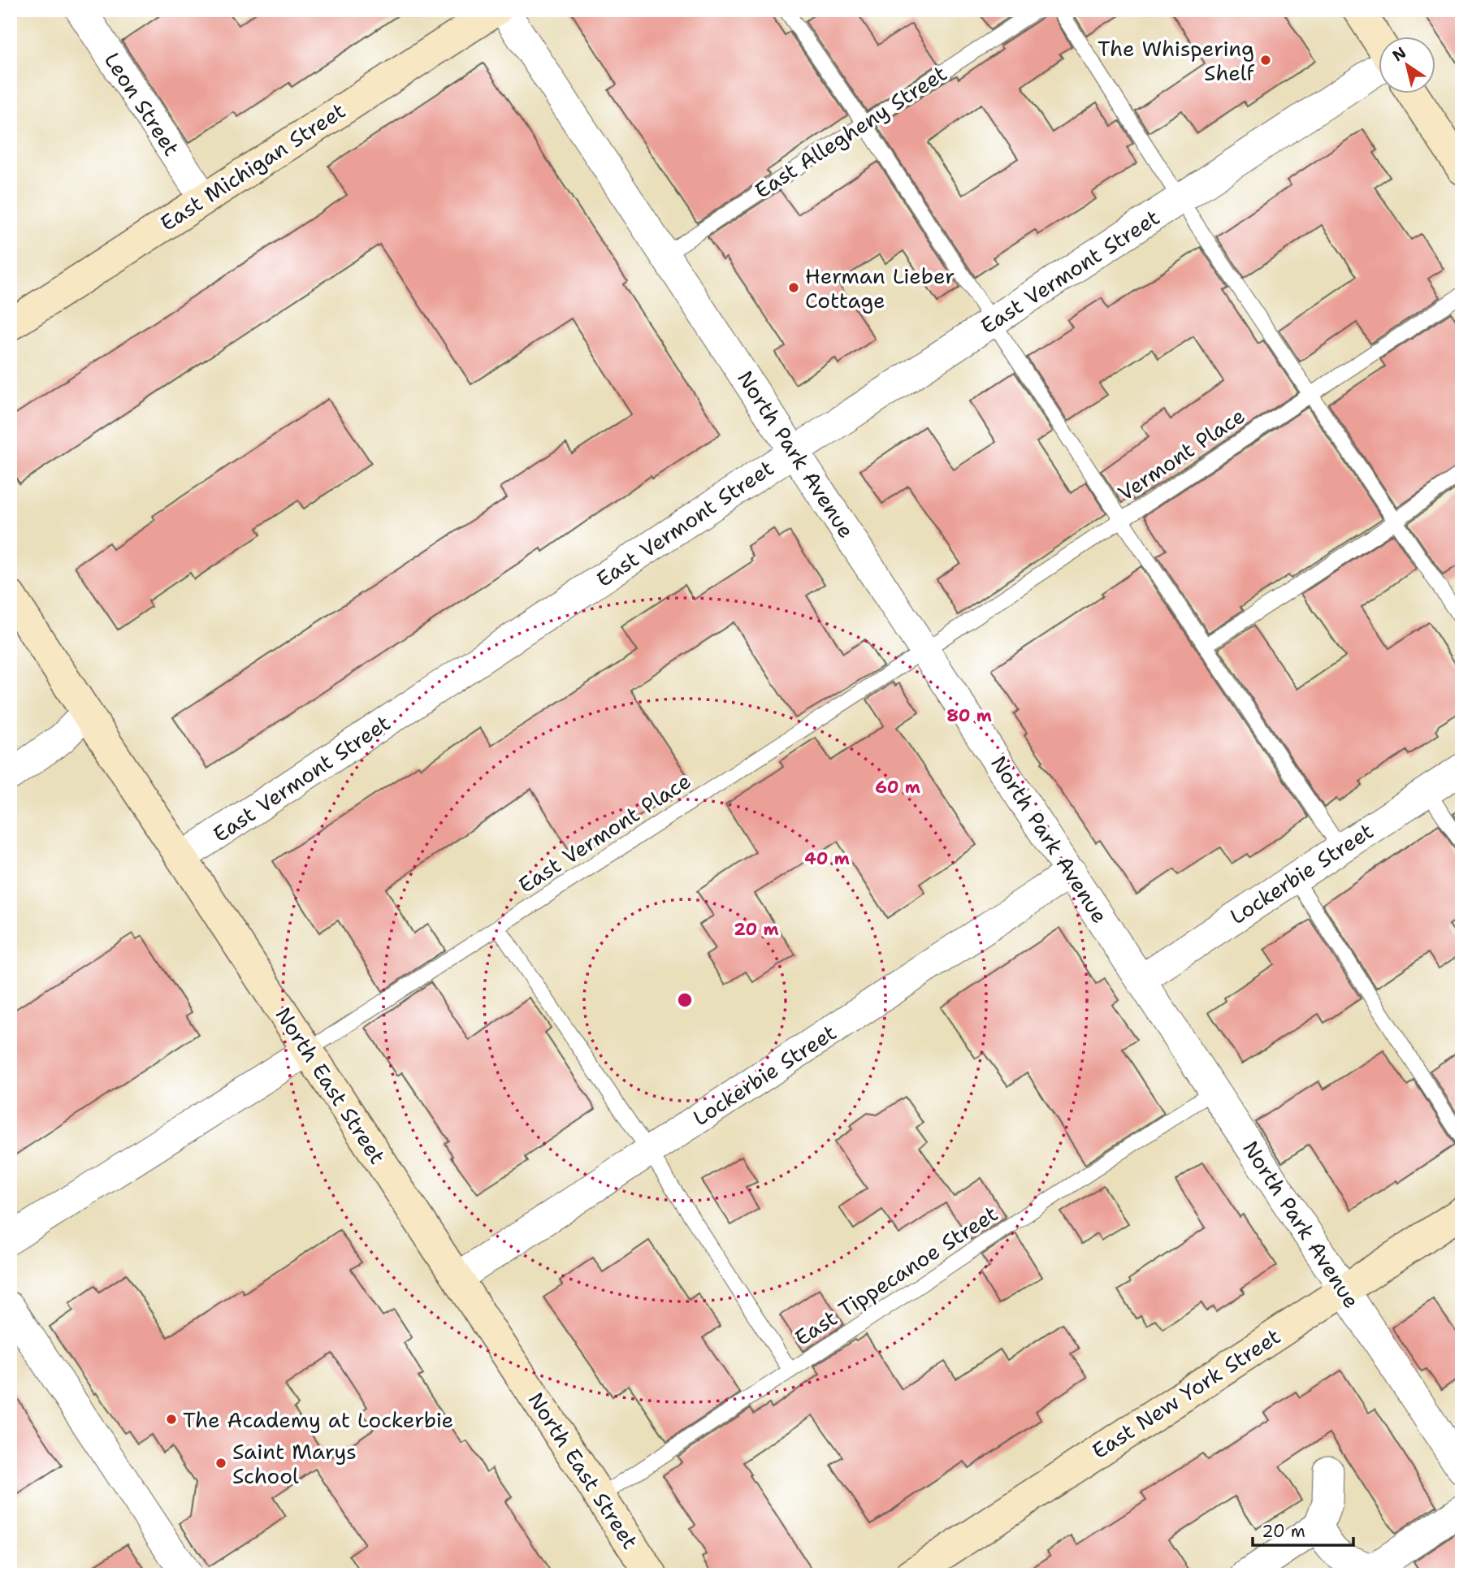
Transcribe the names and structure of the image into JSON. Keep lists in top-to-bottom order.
{
  "streets": {
    "main road": ["East Michigan Street", "North East Street", "East New York Street"],
    "street": [
      "Leon Street",
      "East Vermont Street",
      "North Park Avenue",
      "Lockerbie Street"
    ],
    "lane": [
      "East Allegheny Street",
      "Vermont Place",
      "East Vermont Place",
      "East Tippecanoe Street"
    ]
  },
  "crossings": [
    ["Leon Street", "East Michigan Street"],
    ["East Allegheny Street", "North Park Avenue"],
    ["East Vermont Street", "North Park Avenue"],
    ["East Vermont Street", "North East Street"],
    ["North Park Avenue", "Vermont Place"],
    ["North Park Avenue", "East Vermont Place"],
    ["North Park Avenue", "Lockerbie Street"],
    ["North Park Avenue", "East Tippecanoe Street"],
    ["North Park Avenue", "East New York Street"],
    ["Vermont Place", "East Vermont Place"],
    ["East Vermont Place", "North East Street"],
    ["East Vermont Place", "East Tippecanoe Street"],
    ["Lockerbie Street", "North East Street"],
    ["Lockerbie Street", "East Tippecanoe Street"]
  ],
  "places": [
    "The Whispering Shelf",
    "Herman Lieber Cottage",
    "The Academy at Lockerbie",
    "Saint Marys School"
  ],
  "scale_bar": "20 m",
  "north": "top left",
  "rings": [
    "80 m",
    "60 m",
    "40 m",
    "20 m"
  ]
}
